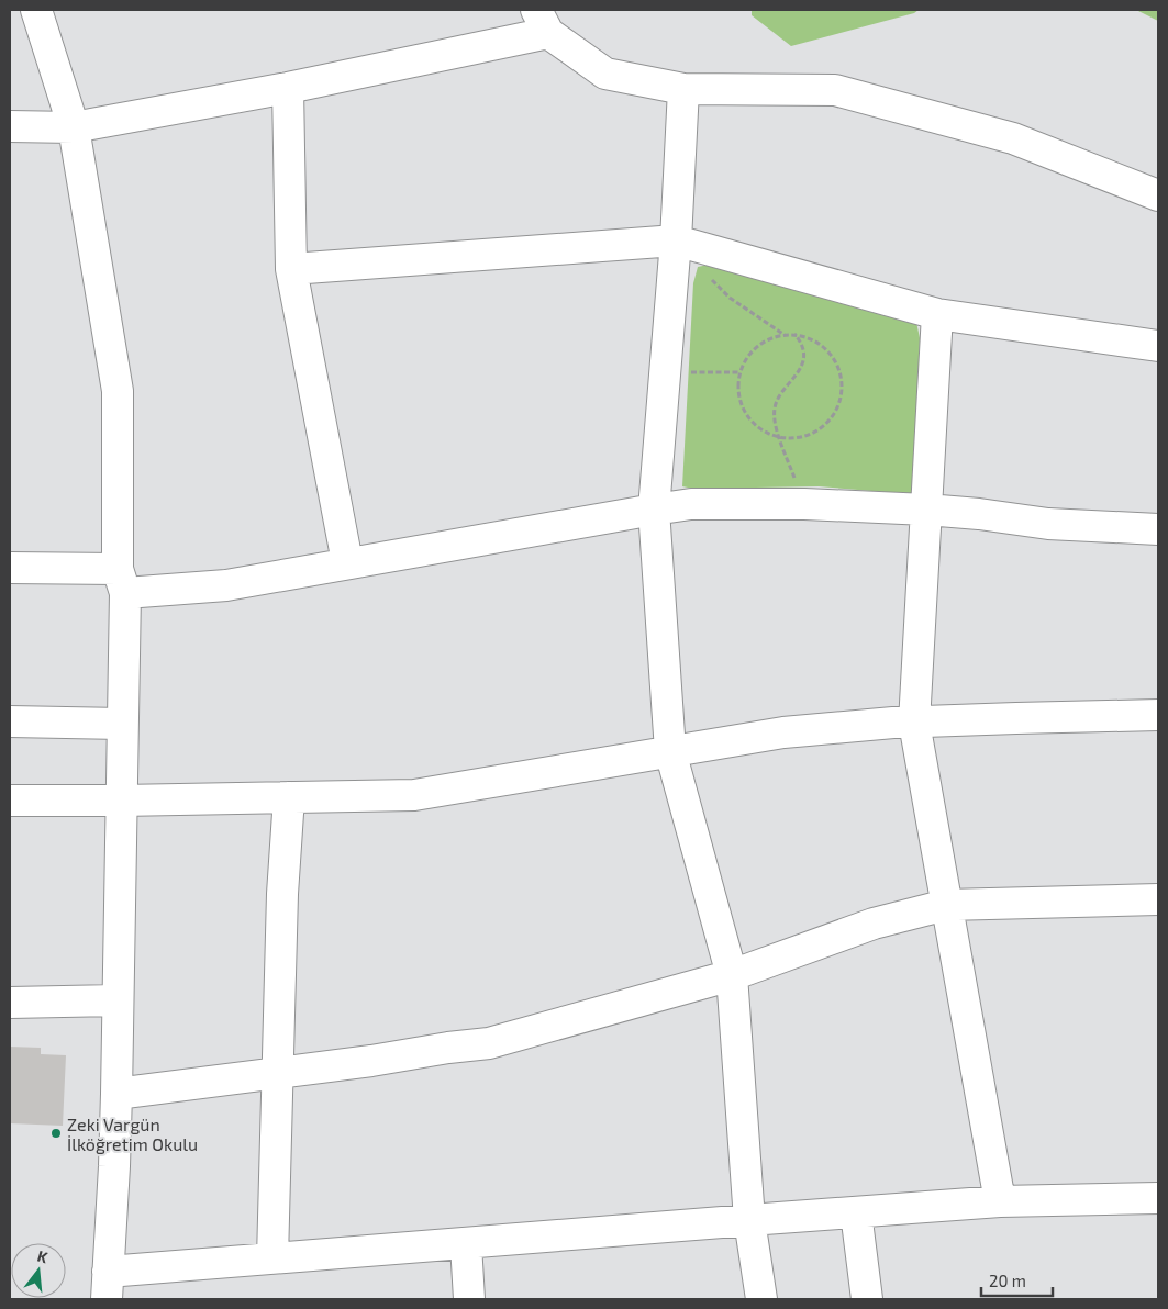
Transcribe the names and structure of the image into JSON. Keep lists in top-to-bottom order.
{
  "places": ["Zeki Vargün İlköğretim Okulu"],
  "scale_bar": "20 m",
  "north": "top"
}
